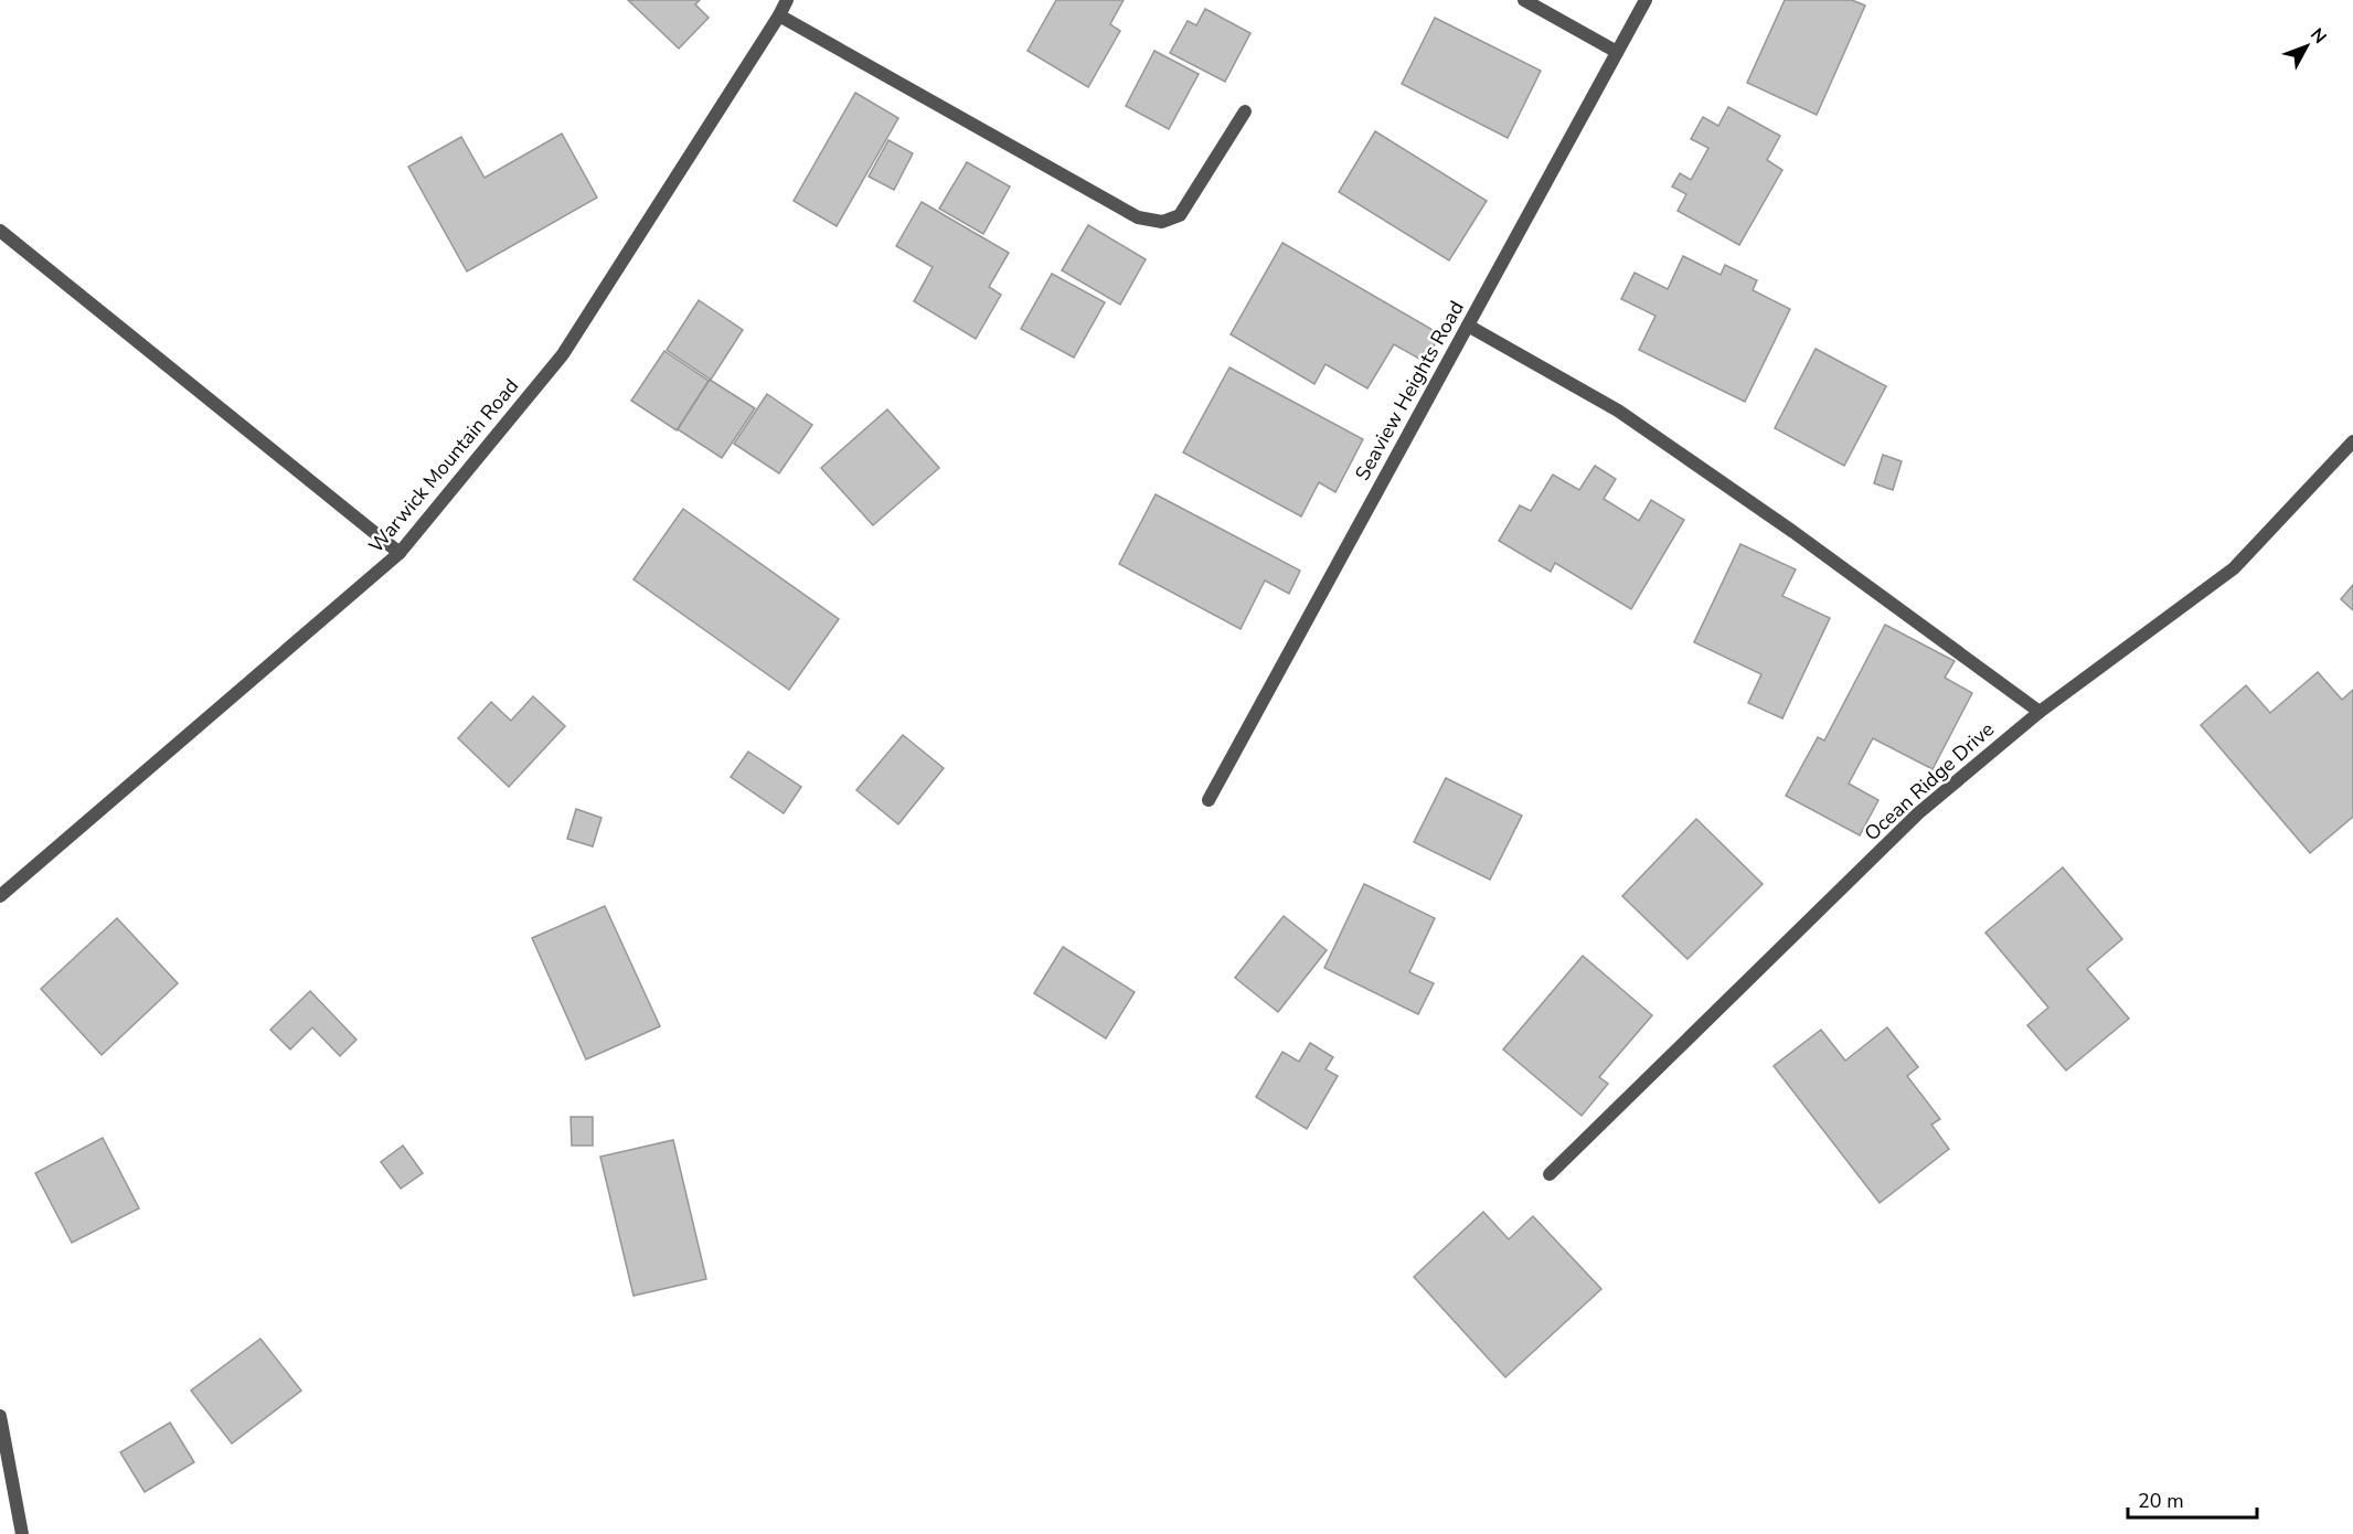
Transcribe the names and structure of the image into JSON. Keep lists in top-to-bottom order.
{
  "streets": {
    "street": ["Seaview Heights Road", "Warwick Mountain Road", "Ocean Ridge Drive"]
  },
  "scale_bar": "20 m",
  "north": "top right"
}
